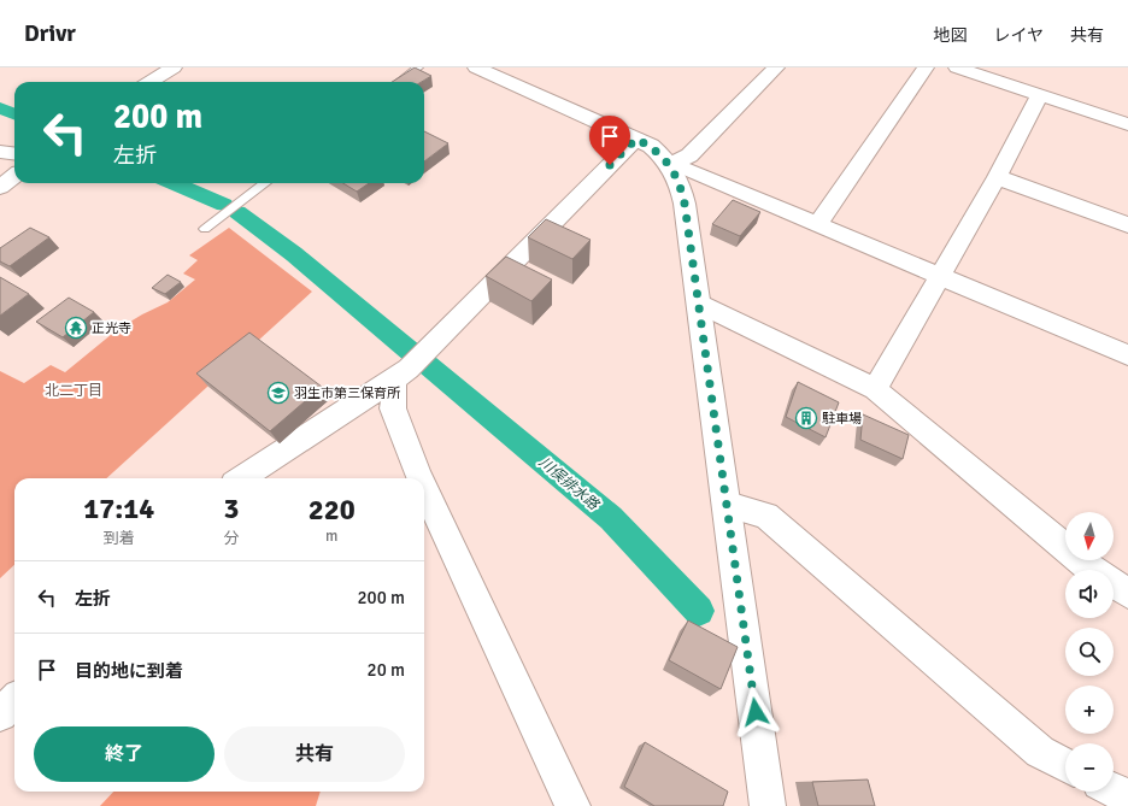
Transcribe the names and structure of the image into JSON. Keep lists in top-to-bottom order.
{
  "districts": ["北二丁目"],
  "water": ["川俣排水路"],
  "places": {
    "temple": ["正光寺"],
    "school or university": ["羽生市第三保育所"],
    "building": ["駐車場"]
  },
  "north": "bottom",
  "page": {
    "header": "Drivr",
    "nav": ["地図", "レイヤ", "共有"],
    "turn": ["200 m", "左折"],
    "eta": [
      "17:14",
      "到着",
      "3",
      "分",
      "220",
      "m"
    ],
    "map_buttons": ["+", "−"],
    "list": [
      {
        "name": "左折",
        "value": "200 m"
      },
      {
        "name": "目的地に到着",
        "value": "20 m"
      }
    ],
    "buttons": ["終了", "共有"]
  }
}
